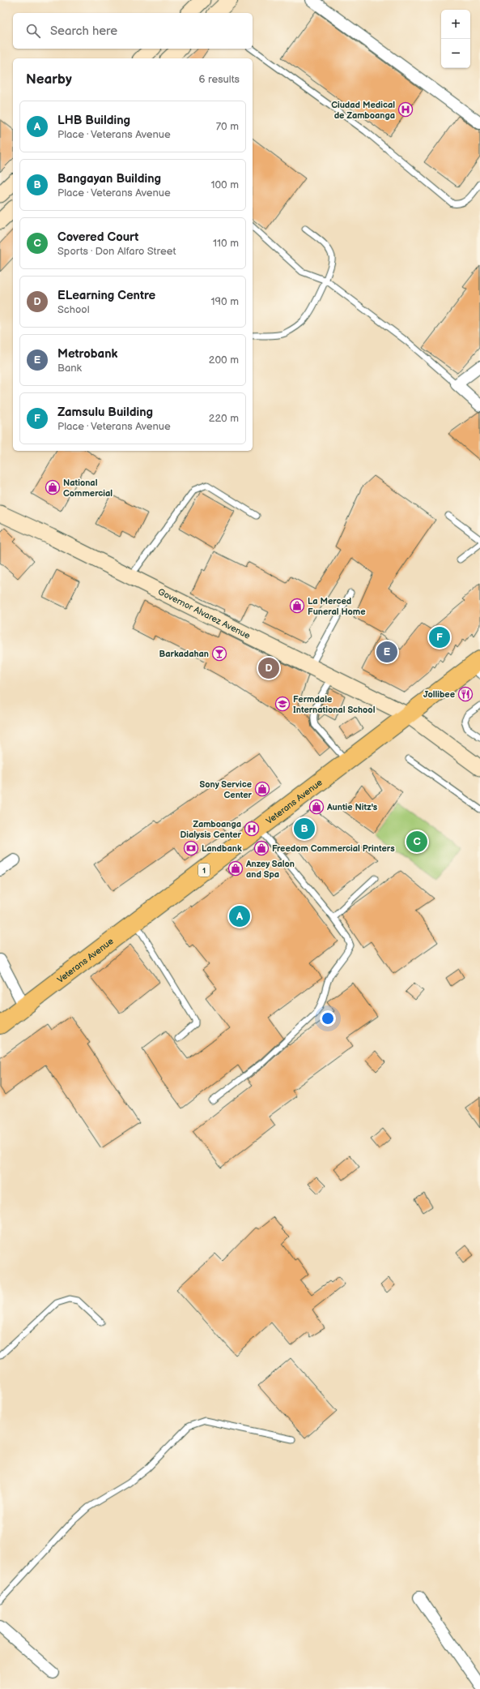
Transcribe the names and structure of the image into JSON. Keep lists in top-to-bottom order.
{
  "streets": {
    "main road": ["Governor Alvarez Avenue", "Veterans Avenue", "1"]
  },
  "crossings": [
    ["Governor Alvarez Avenue", "Veterans Avenue"]
  ],
  "places": {
    "hospital": ["Ciudad Medical de Zamboanga", "Zamboanga Dialysis Center"],
    "shop": [
      "National Commercial",
      "La Merced Funeral Home",
      "Sony Service Center",
      "Auntie Nitz's",
      "Freedom Commercial Printers",
      "Anzey Salon and Spa"
    ],
    "bar": ["Barkadahan"],
    "restaurant": ["Jollibee"],
    "school or university": ["Fermdale International School"],
    "bank": ["Landbank"]
  },
  "page": {
    "map_buttons": ["+", "−"],
    "search": "Search here",
    "heading": ["Nearby", "6 results"],
    "list": [
      {
        "mark": "A",
        "name": "LHB Building",
        "note": "Place · Veterans Avenue",
        "value": "70 m"
      },
      {
        "mark": "B",
        "name": "Bangayan Building",
        "note": "Place · Veterans Avenue",
        "value": "100 m"
      },
      {
        "mark": "C",
        "name": "Covered Court",
        "note": "Sports · Don Alfaro Street",
        "value": "110 m"
      },
      {
        "mark": "D",
        "name": "ELearning Centre",
        "note": "School",
        "value": "190 m"
      },
      {
        "mark": "E",
        "name": "Metrobank",
        "note": "Bank",
        "value": "200 m"
      },
      {
        "mark": "F",
        "name": "Zamsulu Building",
        "note": "Place · Veterans Avenue",
        "value": "220 m"
      }
    ],
    "pins": [
      "F",
      "E",
      "D",
      "B",
      "C",
      "A"
    ]
  }
}
